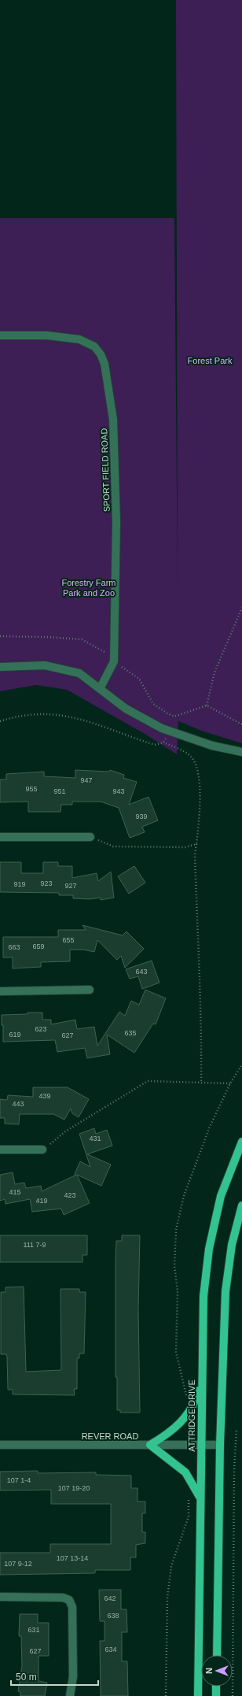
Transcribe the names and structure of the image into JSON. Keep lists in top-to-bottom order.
{
  "streets": {
    "main road": ["ATTRIDGE DRIVE"],
    "street": ["SPORT FIELD ROAD", "REVER ROAD"]
  },
  "crossings": [
    ["ATTRIDGE DRIVE", "REVER ROAD"]
  ],
  "parks": ["Forest Park", "Forestry Farm Park and Zoo"],
  "house_numbers": [
    "947",
    "955",
    "951",
    "943",
    "939",
    "923",
    "919",
    "927",
    "655",
    "659",
    "663",
    "643",
    "623",
    "635",
    "619",
    "627",
    "439",
    "443",
    "431",
    "415",
    "423",
    "419",
    "111 7-9",
    "107 1-4",
    "107 19-20",
    "107 13-14",
    "107 9-12",
    "642",
    "638",
    "631",
    "634",
    "627"
  ],
  "scale_bar": "50 m",
  "north": "left"
}
